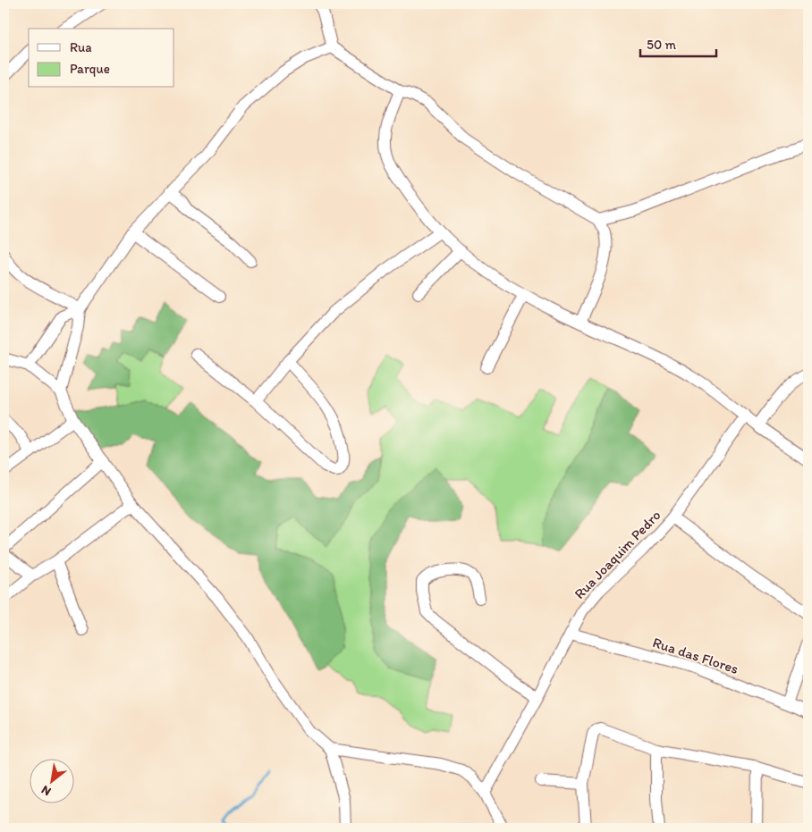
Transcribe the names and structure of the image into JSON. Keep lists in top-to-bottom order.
{
  "streets": {
    "street": ["Rua Joaquim Pedro", "Rua das Flores"]
  },
  "crossings": [
    ["Rua Joaquim Pedro", "Rua das Flores"]
  ],
  "legend": ["Rua", "Parque"],
  "scale_bar": "50 m",
  "north": "bottom left"
}
